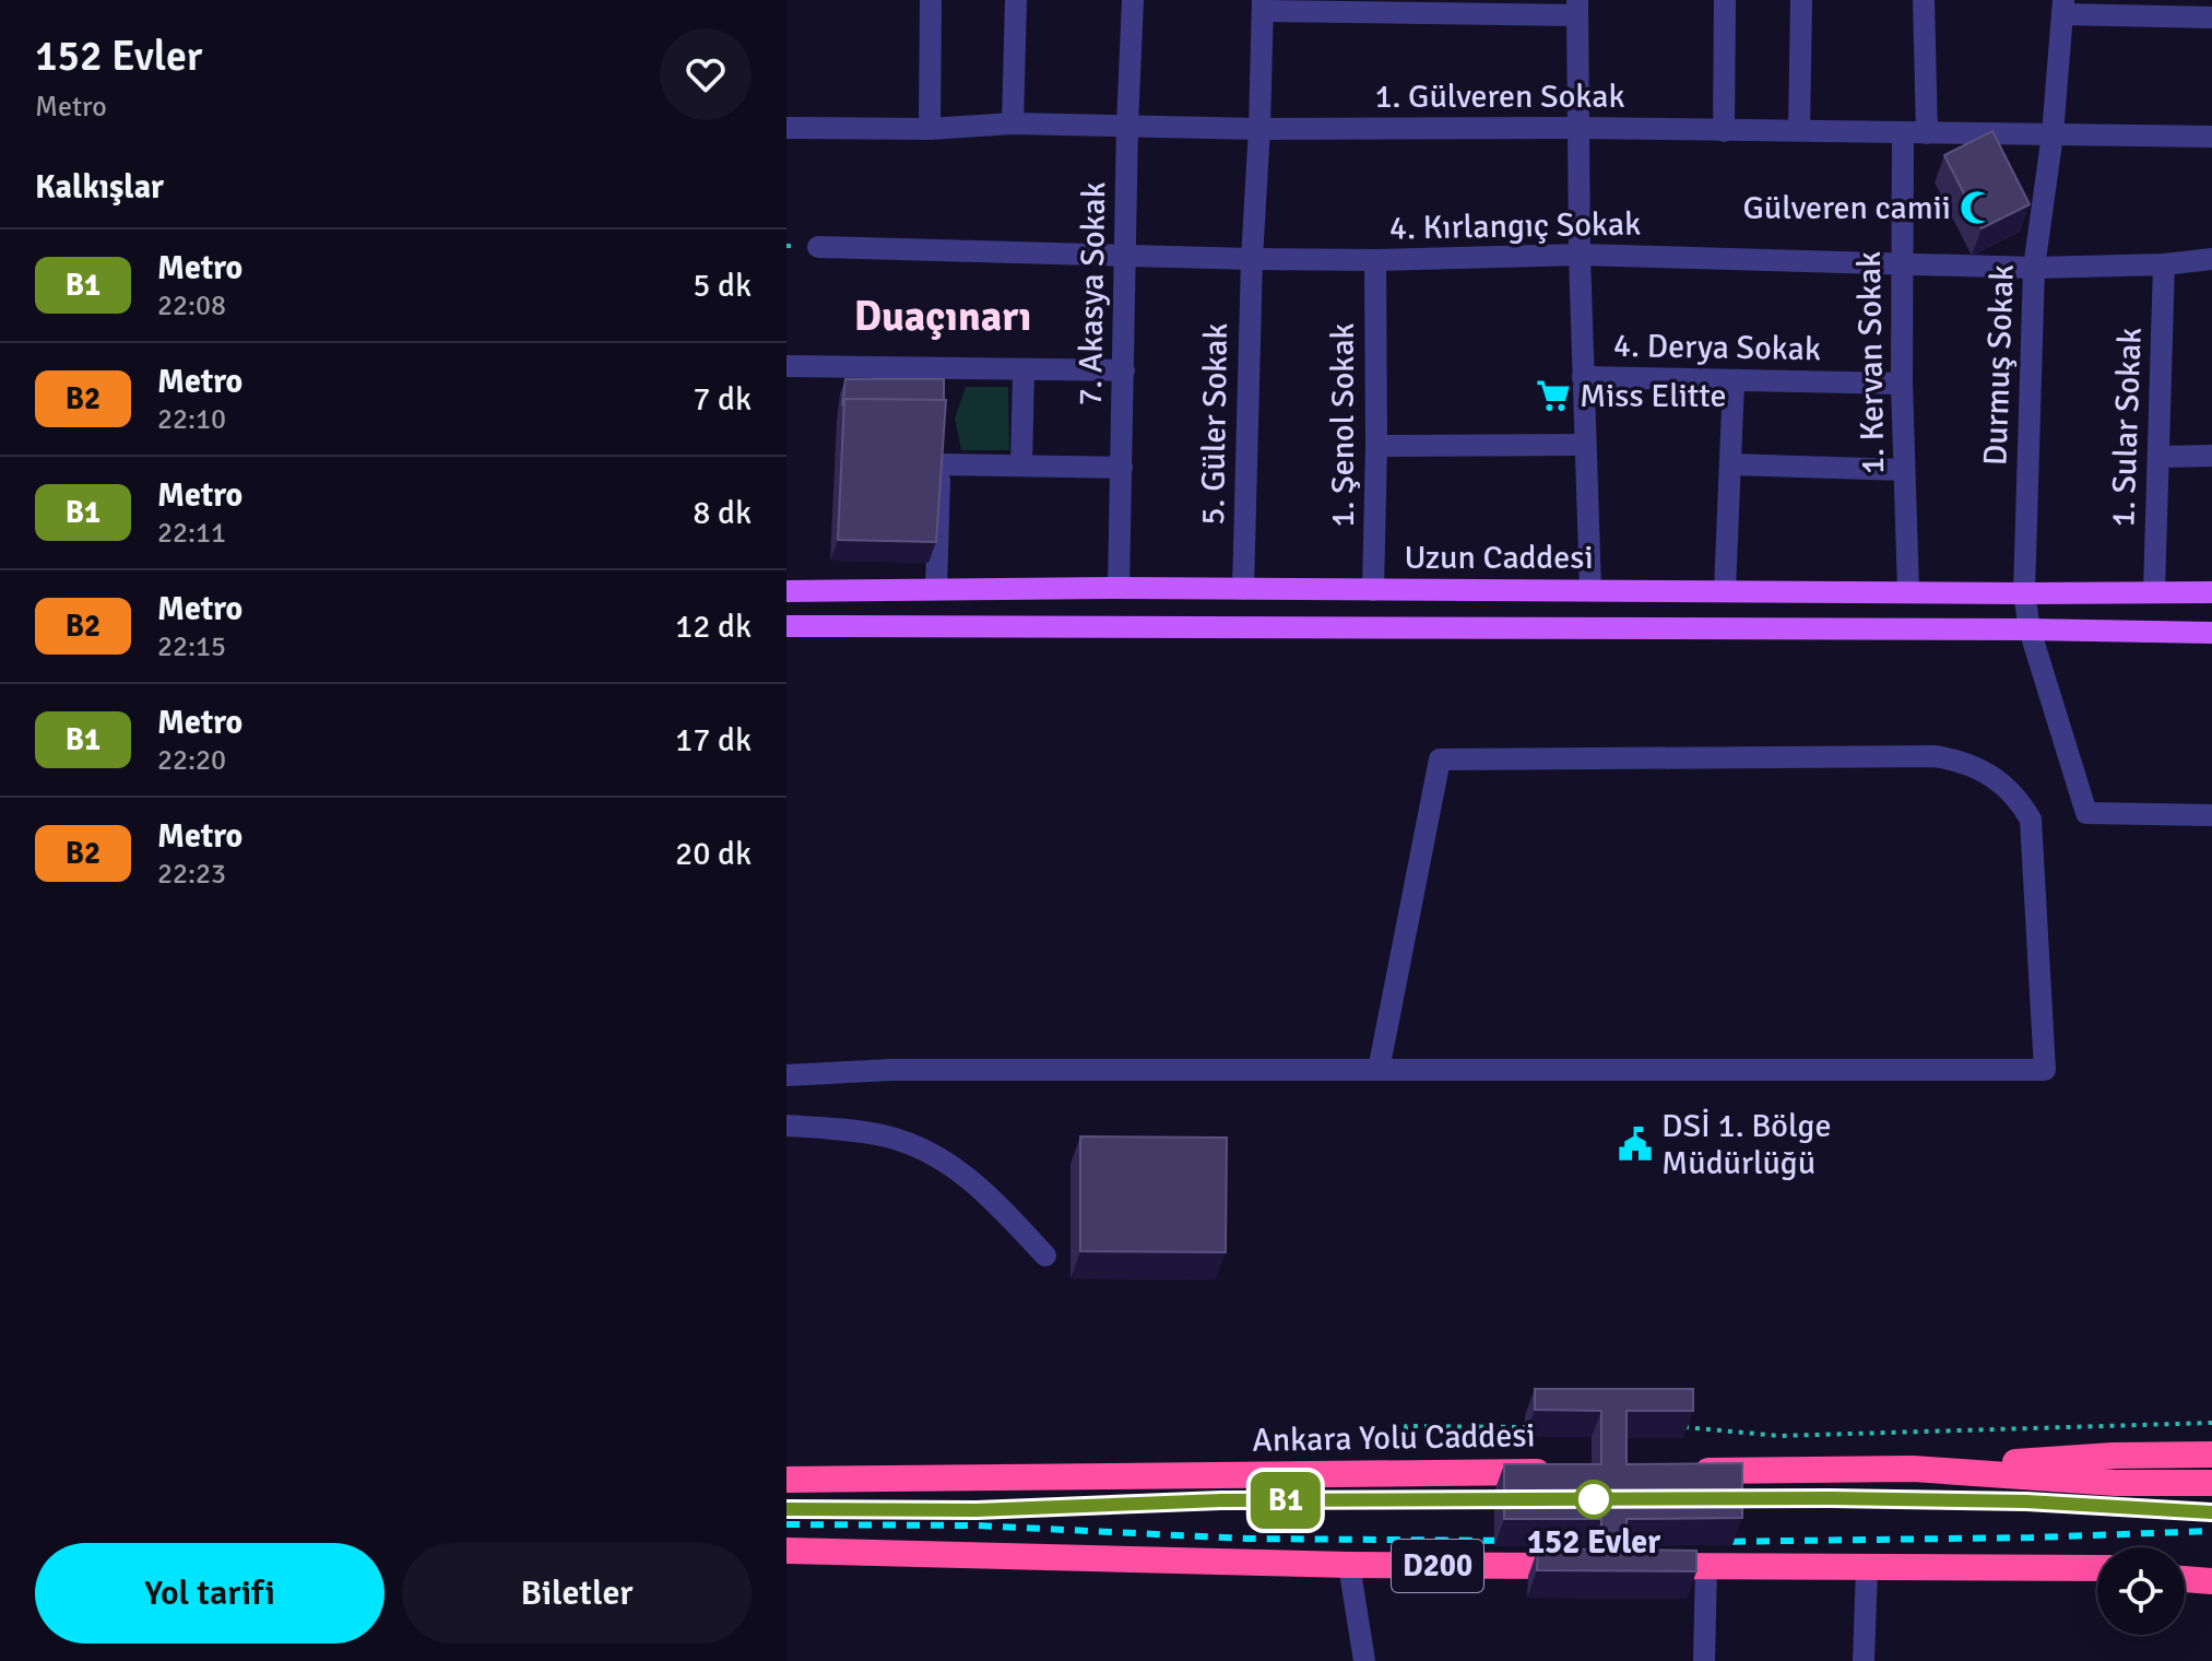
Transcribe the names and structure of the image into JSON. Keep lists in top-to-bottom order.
{
  "streets": {
    "highway": ["Ankara Yolu Caddesi", "D200"],
    "main road": ["Uzun Caddesi"],
    "street": [
      "1. Gülveren Sokak",
      "4. Kırlangıç Sokak",
      "7. Akasya Sokak",
      "4. Derya Sokak",
      "1. Kervan Sokak",
      "Durmuş Sokak",
      "5. Güler Sokak",
      "1. Şenol Sokak",
      "1. Sular Sokak"
    ]
  },
  "crossings": [
    ["1. Gülveren Sokak", "7. Akasya Sokak"],
    ["1. Gülveren Sokak", "1. Kervan Sokak"],
    ["1. Gülveren Sokak", "Durmuş Sokak"],
    ["1. Gülveren Sokak", "5. Güler Sokak"],
    ["4. Kırlangıç Sokak", "7. Akasya Sokak"],
    ["4. Kırlangıç Sokak", "1. Kervan Sokak"],
    ["4. Kırlangıç Sokak", "Durmuş Sokak"],
    ["4. Kırlangıç Sokak", "5. Güler Sokak"],
    ["4. Kırlangıç Sokak", "1. Şenol Sokak"],
    ["4. Kırlangıç Sokak", "1. Sular Sokak"],
    ["7. Akasya Sokak", "Uzun Caddesi"],
    ["4. Derya Sokak", "1. Kervan Sokak"],
    ["1. Kervan Sokak", "Uzun Caddesi"],
    ["Durmuş Sokak", "Uzun Caddesi"],
    ["5. Güler Sokak", "Uzun Caddesi"],
    ["1. Şenol Sokak", "Uzun Caddesi"],
    ["1. Sular Sokak", "Uzun Caddesi"]
  ],
  "districts": ["Duaçınarı"],
  "places": {
    "mosque": ["Gülveren camii"],
    "supermarket": ["Miss Elitte"],
    "public building": ["DSİ 1. Bölge Müdürlüğü"],
    "other": ["152 Evler"]
  },
  "lines": ["metro line B1"],
  "page": {
    "heading": [
      ["152 Evler", "Metro"],
      "Kalkışlar"
    ],
    "on_map": "B1",
    "list": [
      {
        "mark": "B1",
        "name": "Metro",
        "note": "22:08",
        "value": "5 dk"
      },
      {
        "mark": "B2",
        "name": "Metro",
        "note": "22:10",
        "value": "7 dk"
      },
      {
        "mark": "B1",
        "name": "Metro",
        "note": "22:11",
        "value": "8 dk"
      },
      {
        "mark": "B2",
        "name": "Metro",
        "note": "22:15",
        "value": "12 dk"
      },
      {
        "mark": "B1",
        "name": "Metro",
        "note": "22:20",
        "value": "17 dk"
      },
      {
        "mark": "B2",
        "name": "Metro",
        "note": "22:23",
        "value": "20 dk"
      }
    ],
    "buttons": ["Yol tarifi", "Biletler"]
  }
}
